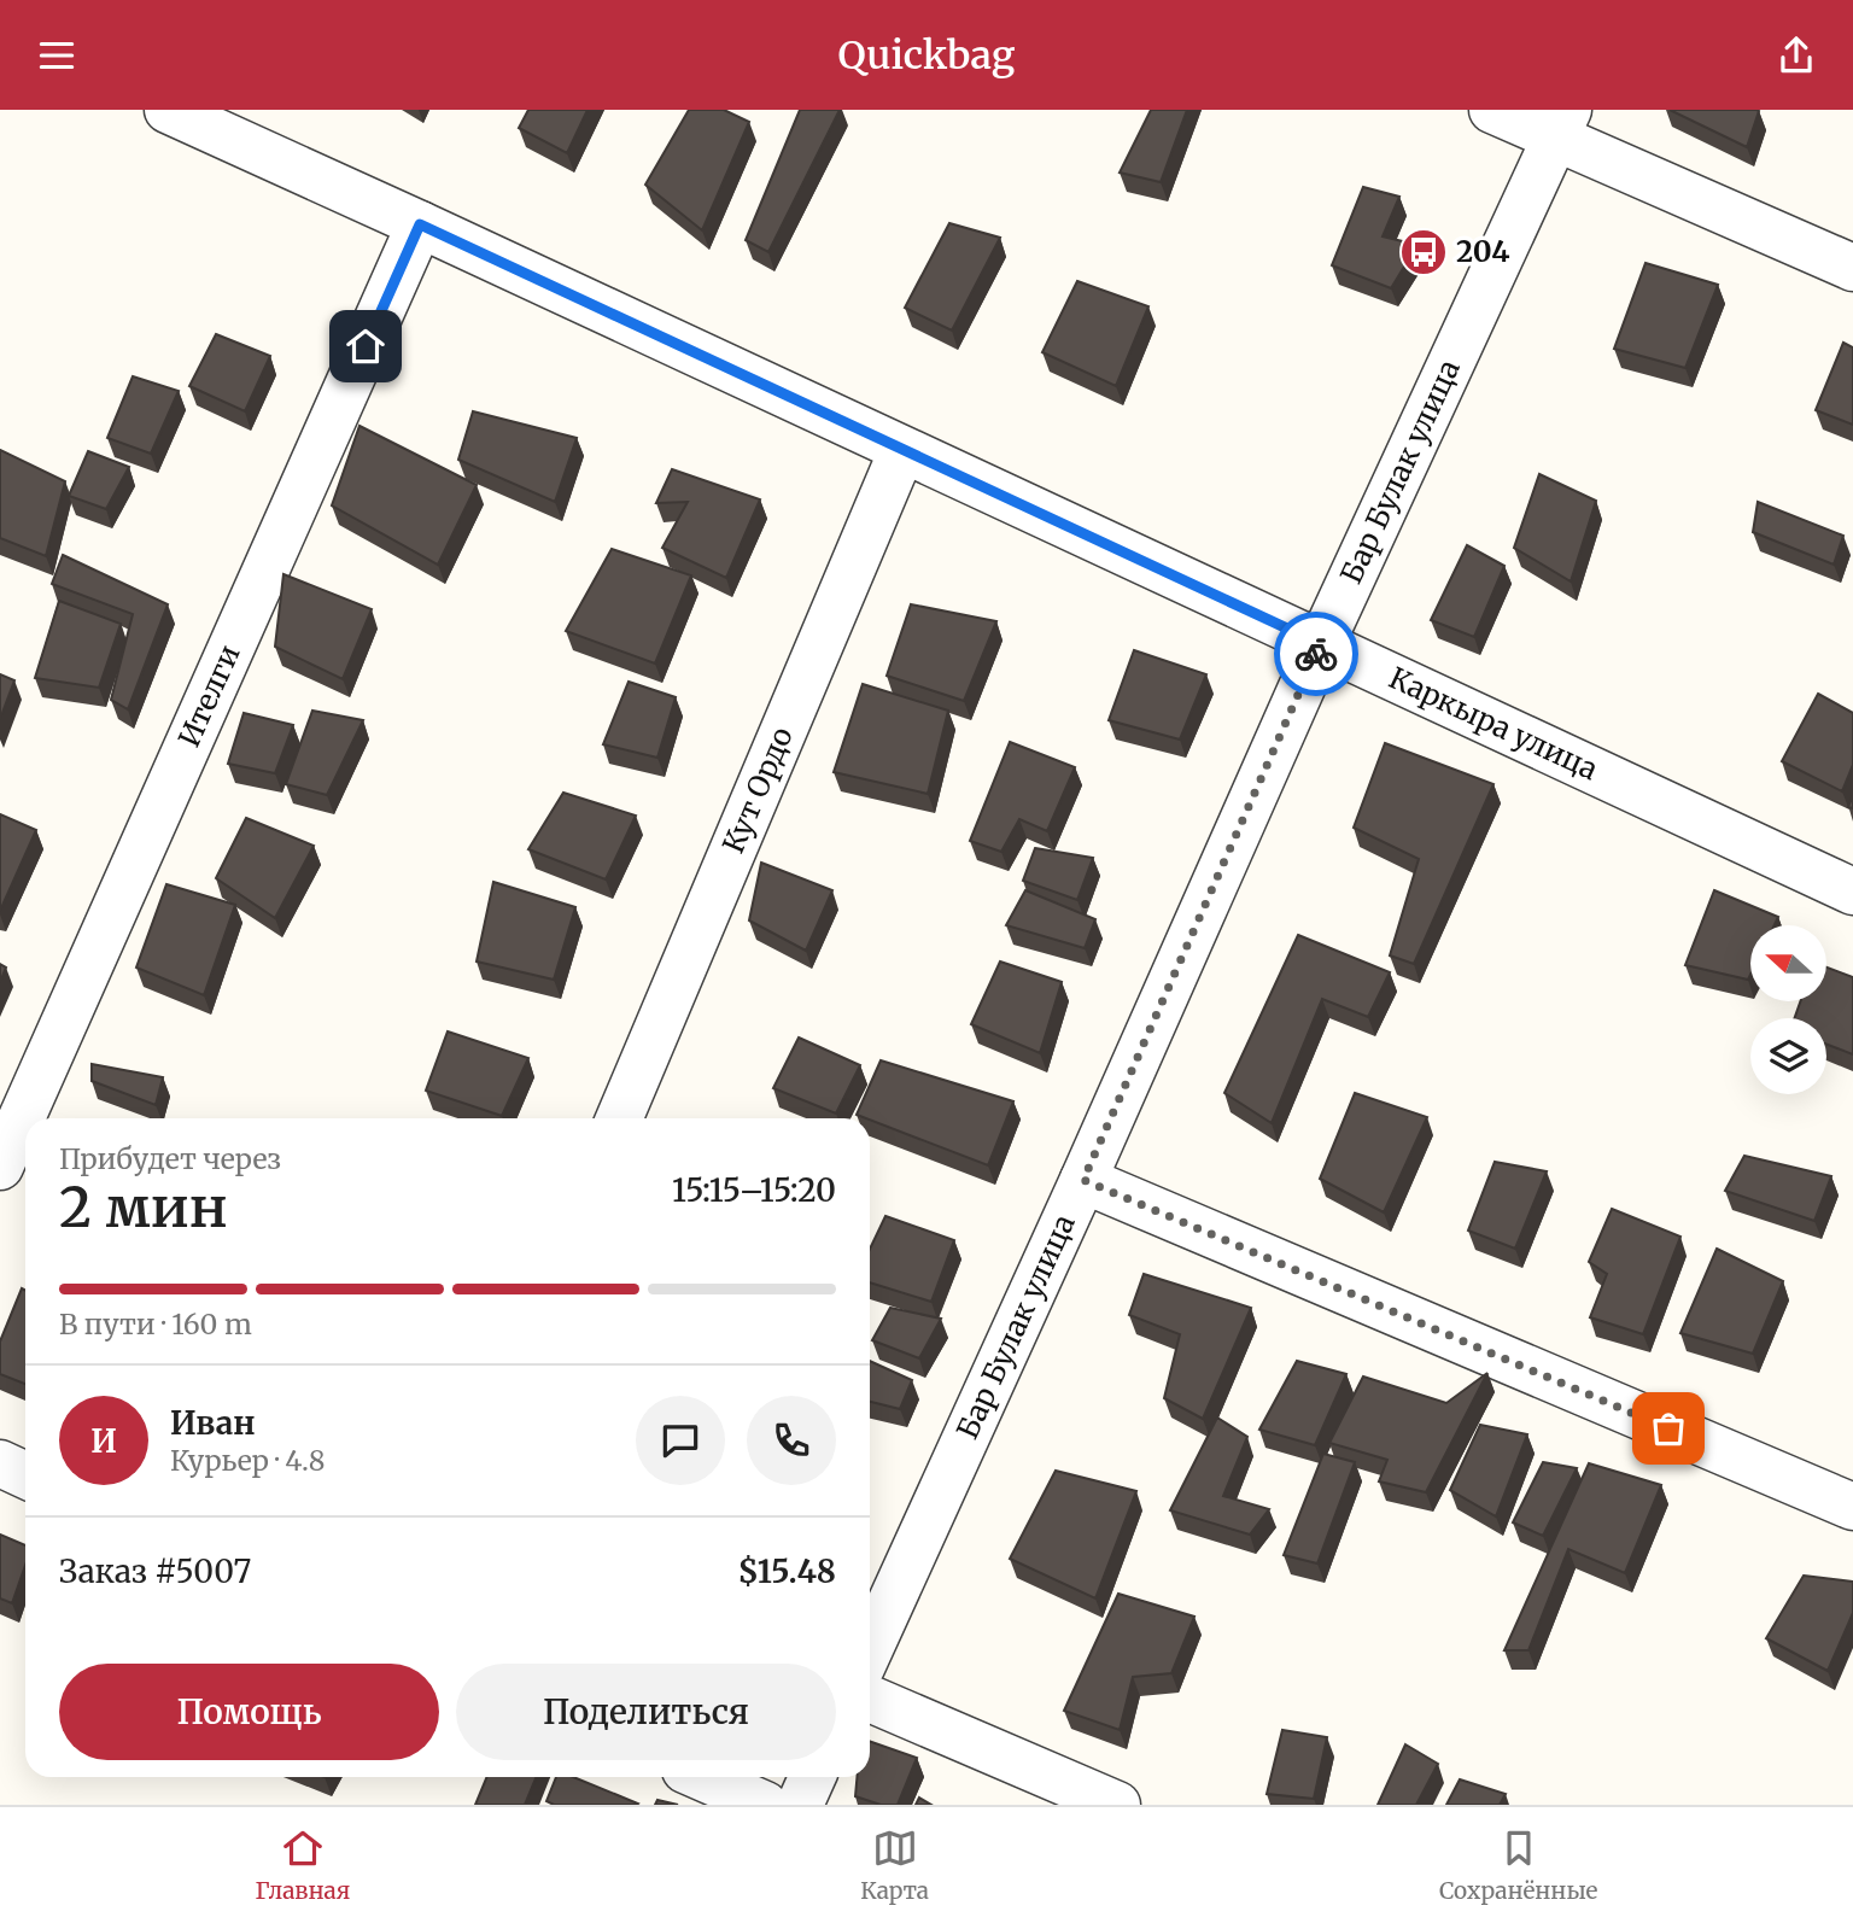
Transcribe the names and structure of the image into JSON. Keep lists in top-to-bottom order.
{
  "streets": {
    "street": [
      "Бар Булак улица",
      "Ителги",
      "Каркыра улица",
      "Кут Ордо"
    ]
  },
  "crossings": [
    ["Бар Булак улица", "Каркыра улица"],
    ["Ителги", "Каркыра улица"],
    ["Каркыра улица", "Кут Ордо"]
  ],
  "places": {
    "bus stop": ["204"]
  },
  "north": "left",
  "page": {
    "header": "Quickbag",
    "heading": ["2 мин", "Прибудет через", "15:15–15:20"],
    "panel": [
      "Иван",
      "Курьер · 4.8",
      "Заказ #5007",
      "$15.48"
    ],
    "bar": "В пути · 160 m",
    "round": "И",
    "buttons": ["Помощь", "Поделиться"],
    "tabs": ["Главная", "Карта", "Сохранённые"]
  }
}
